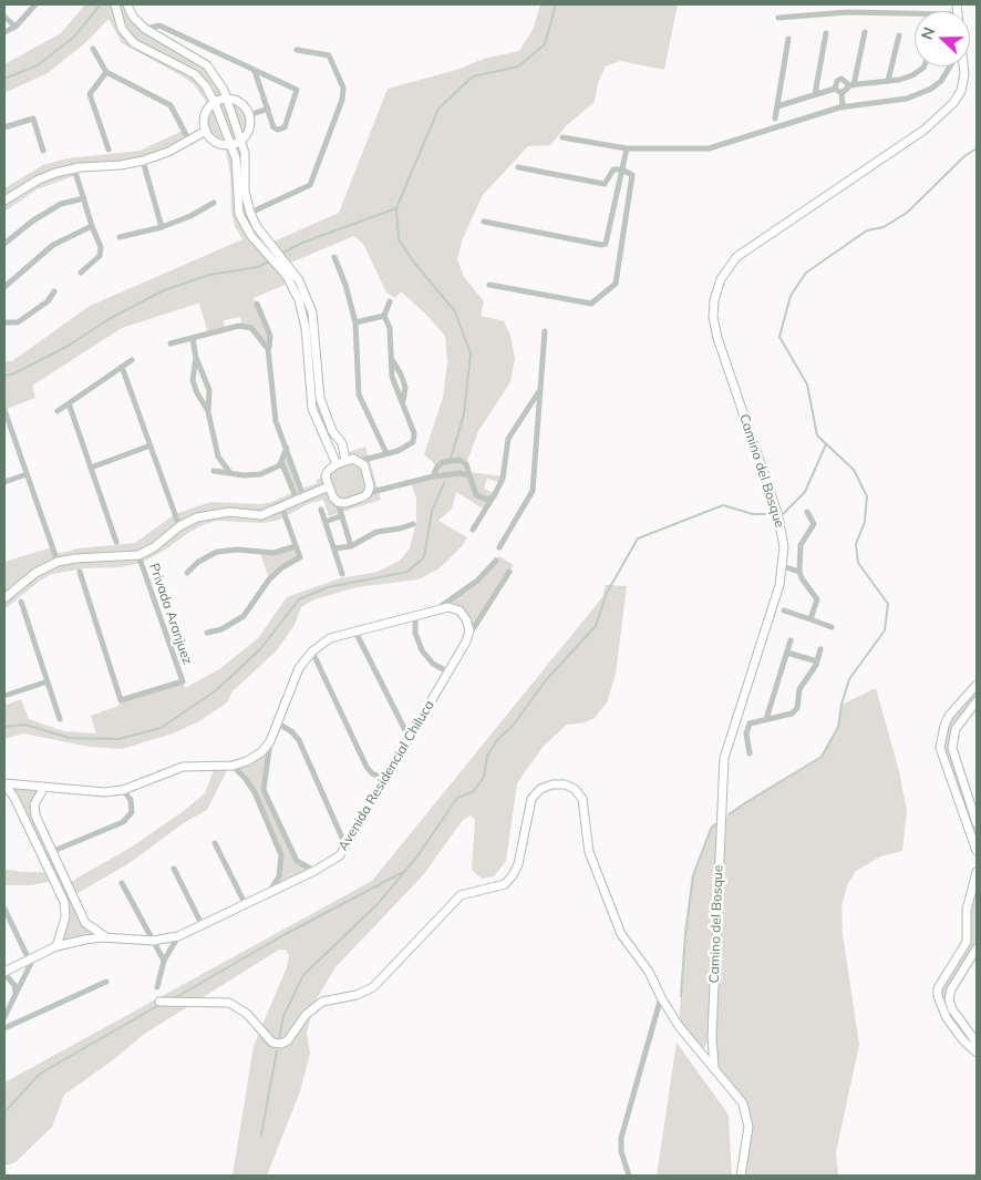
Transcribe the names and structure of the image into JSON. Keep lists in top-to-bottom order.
{
  "streets": {
    "street": ["Camino del Bosque", "Privada Aranjuez", "Avenida Residencial Chiluca"]
  },
  "north": "left"
}
